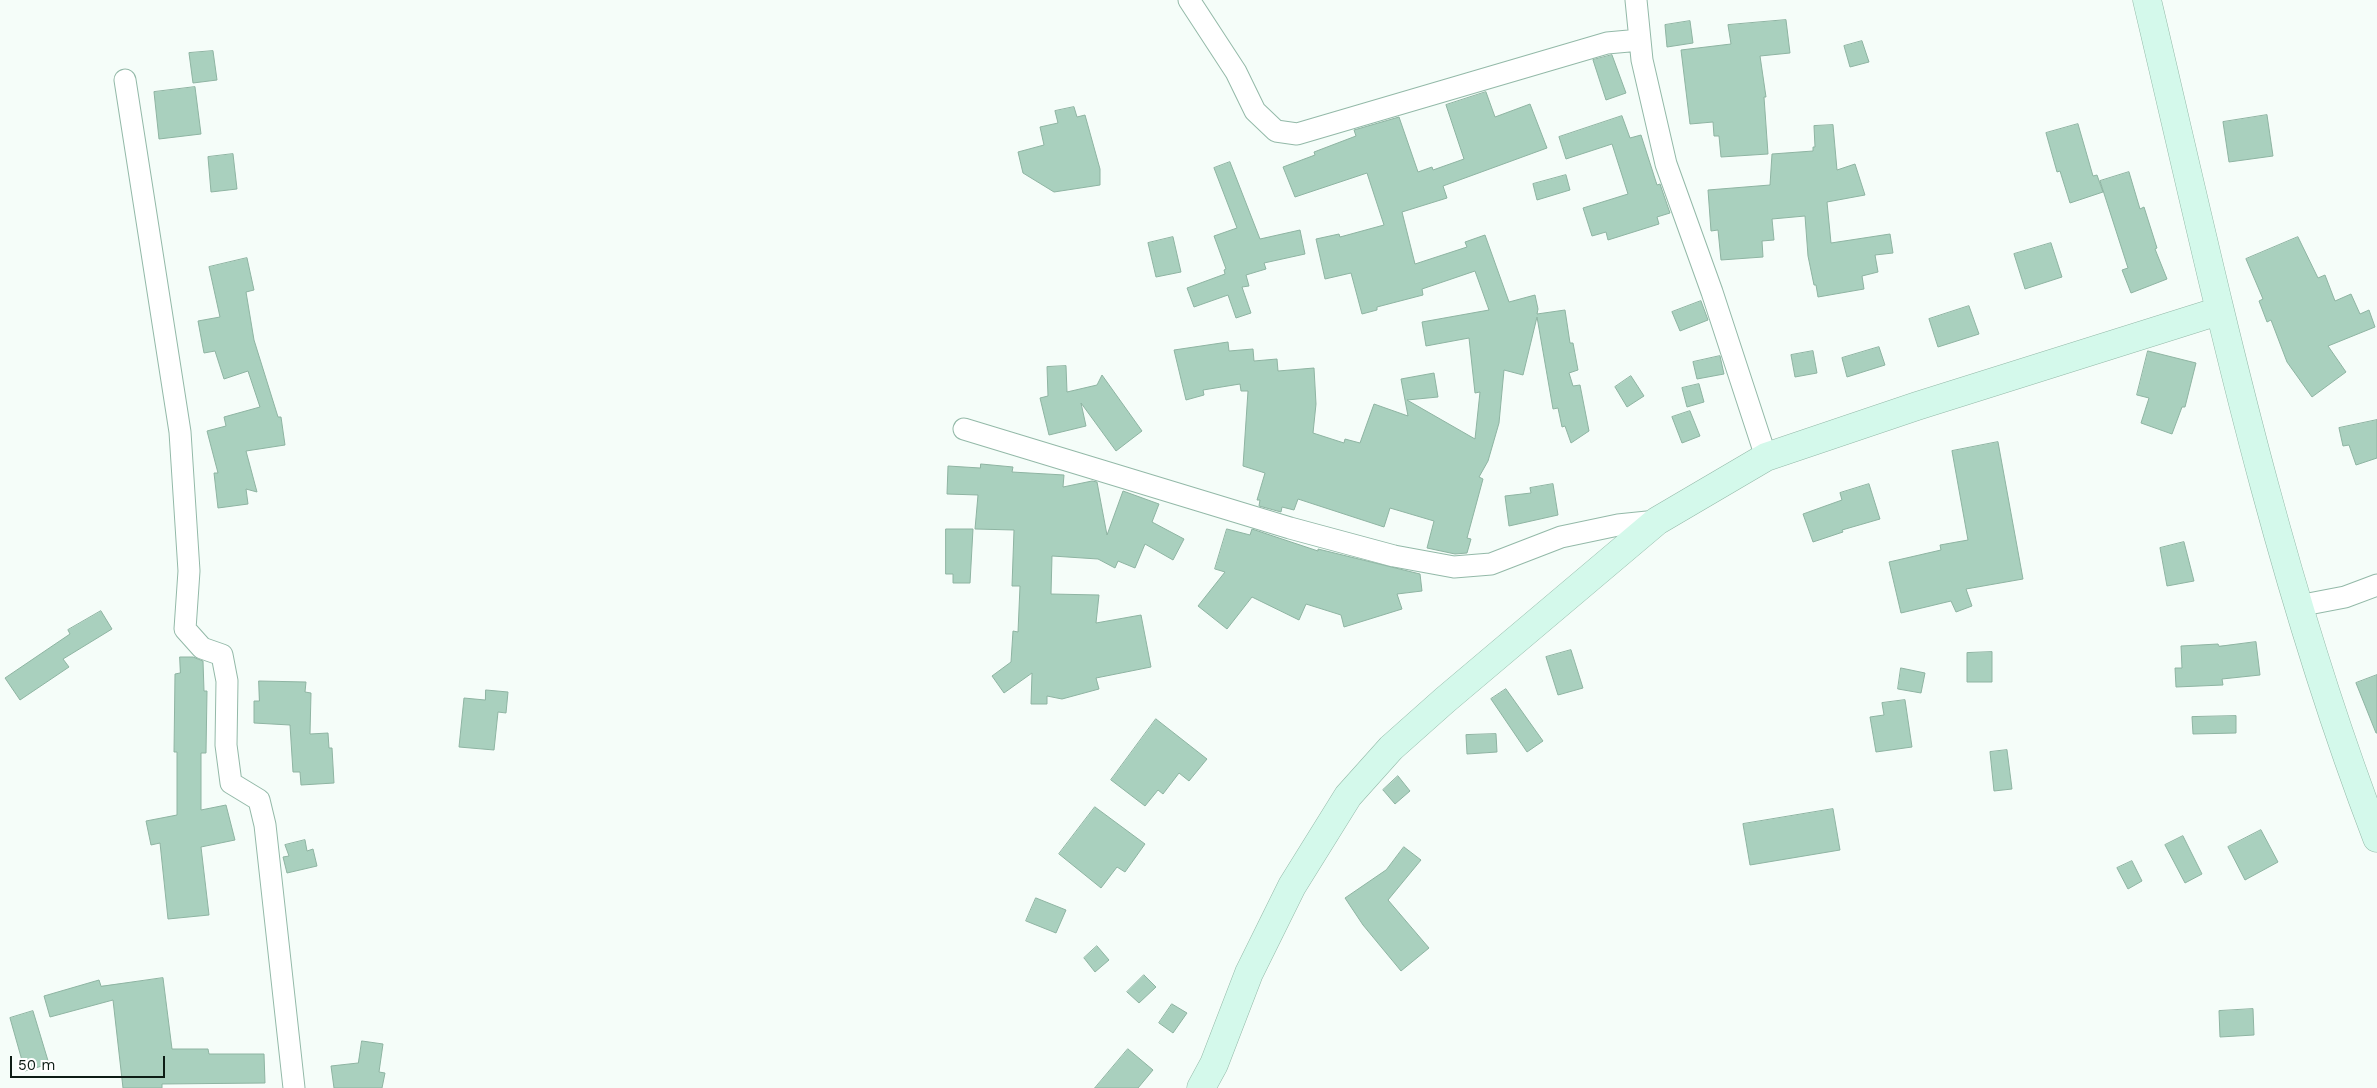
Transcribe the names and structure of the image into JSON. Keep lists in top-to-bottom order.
{
  "scale_bar": "50 m"
}
